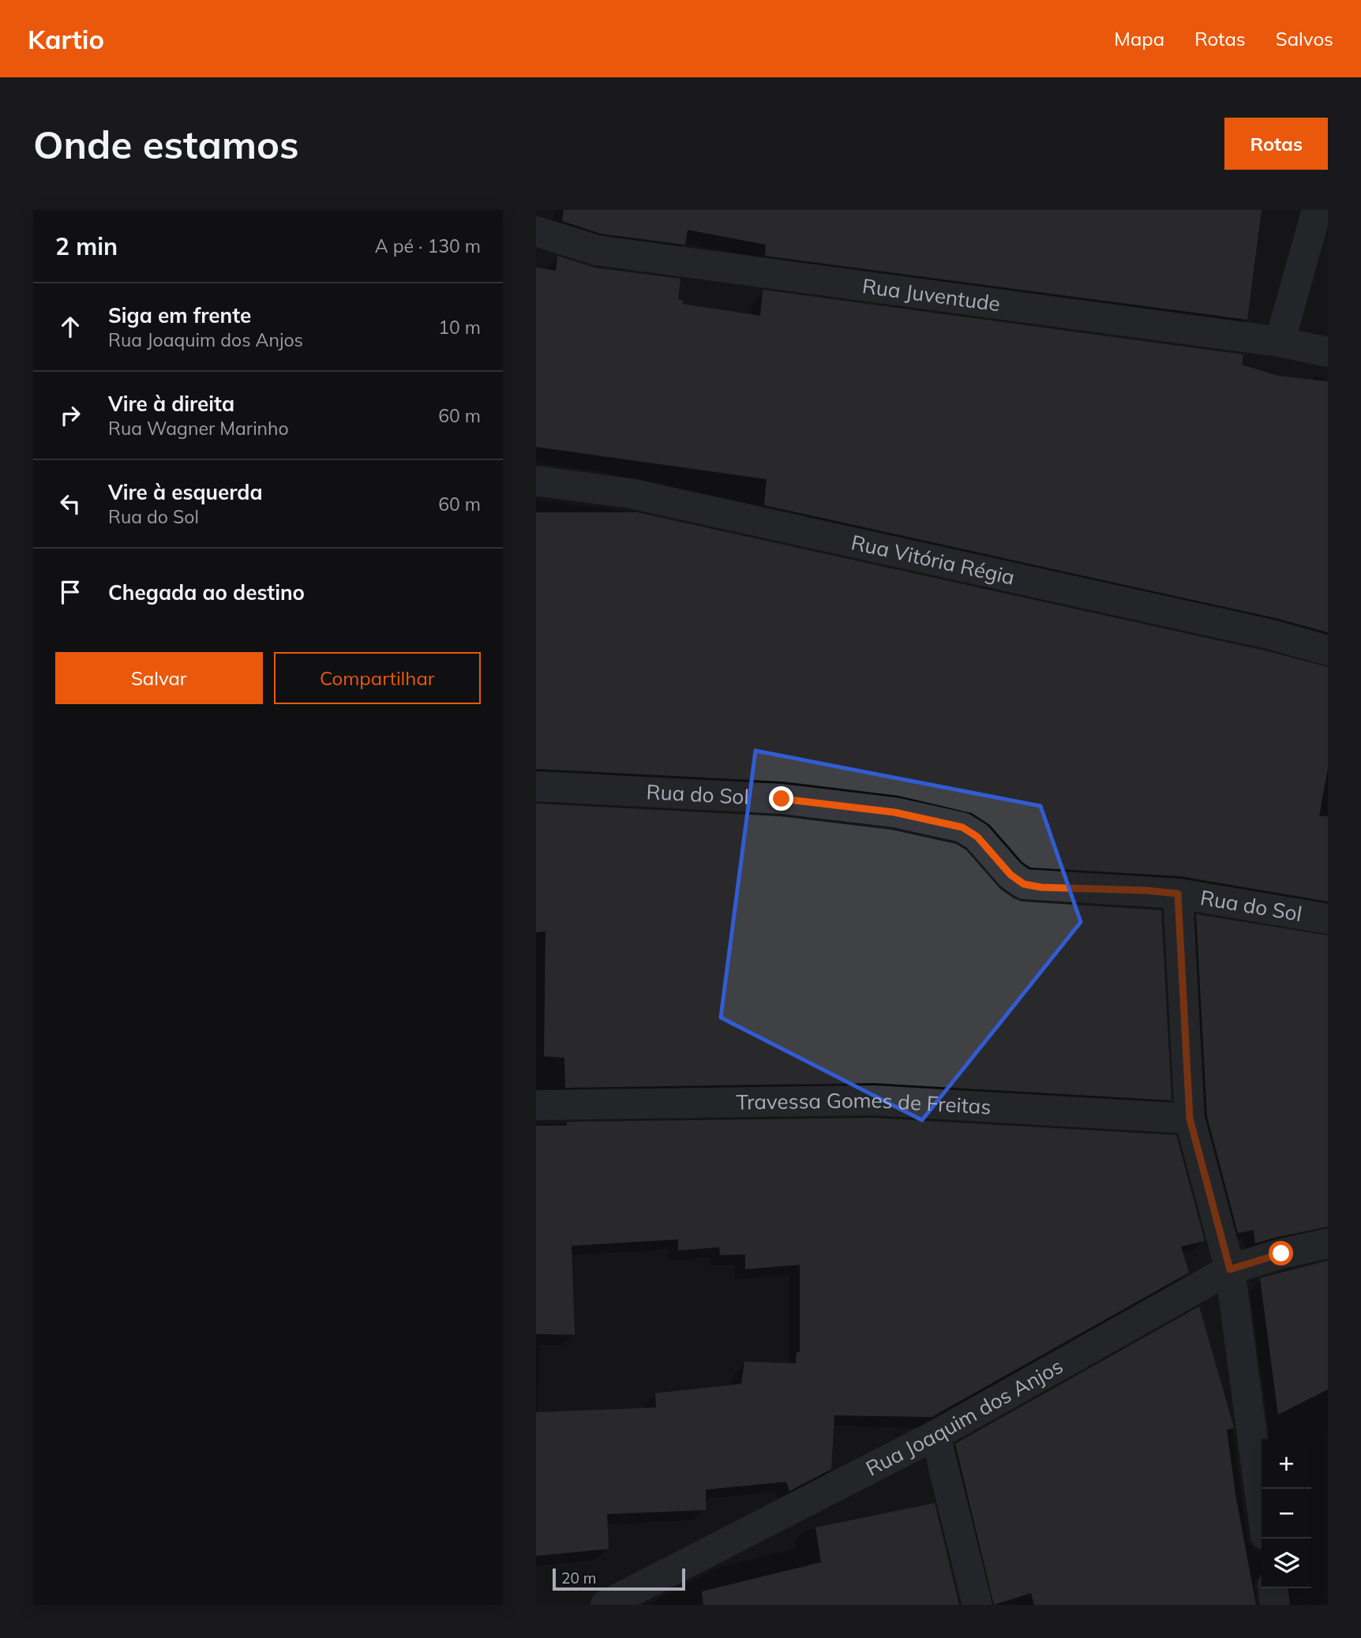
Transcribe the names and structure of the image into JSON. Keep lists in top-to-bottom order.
{
  "streets": {
    "street": [
      "Rua Juventude",
      "Rua Vitória Régia",
      "Rua do Sol",
      "Travessa Gomes de Freitas",
      "Rua Joaquim dos Anjos"
    ]
  },
  "scale_bar": "20 m",
  "page": {
    "header": "Kartio",
    "nav": ["Mapa", "Rotas", "Salvos"],
    "buttons": [
      "Rotas",
      ["Salvar", "Compartilhar"]
    ],
    "title": "Onde estamos",
    "heading": ["2 min", "A pé · 130 m"],
    "list": [
      ["Siga em frente", "Rua Joaquim dos Anjos", "10 m"],
      ["Vire à direita", "Rua Wagner Marinho", "60 m"],
      ["Vire à esquerda", "Rua do Sol", "60 m"],
      "Chegada ao destino"
    ],
    "map_buttons": ["+", "−"],
    "scale": "20 m"
  }
}
